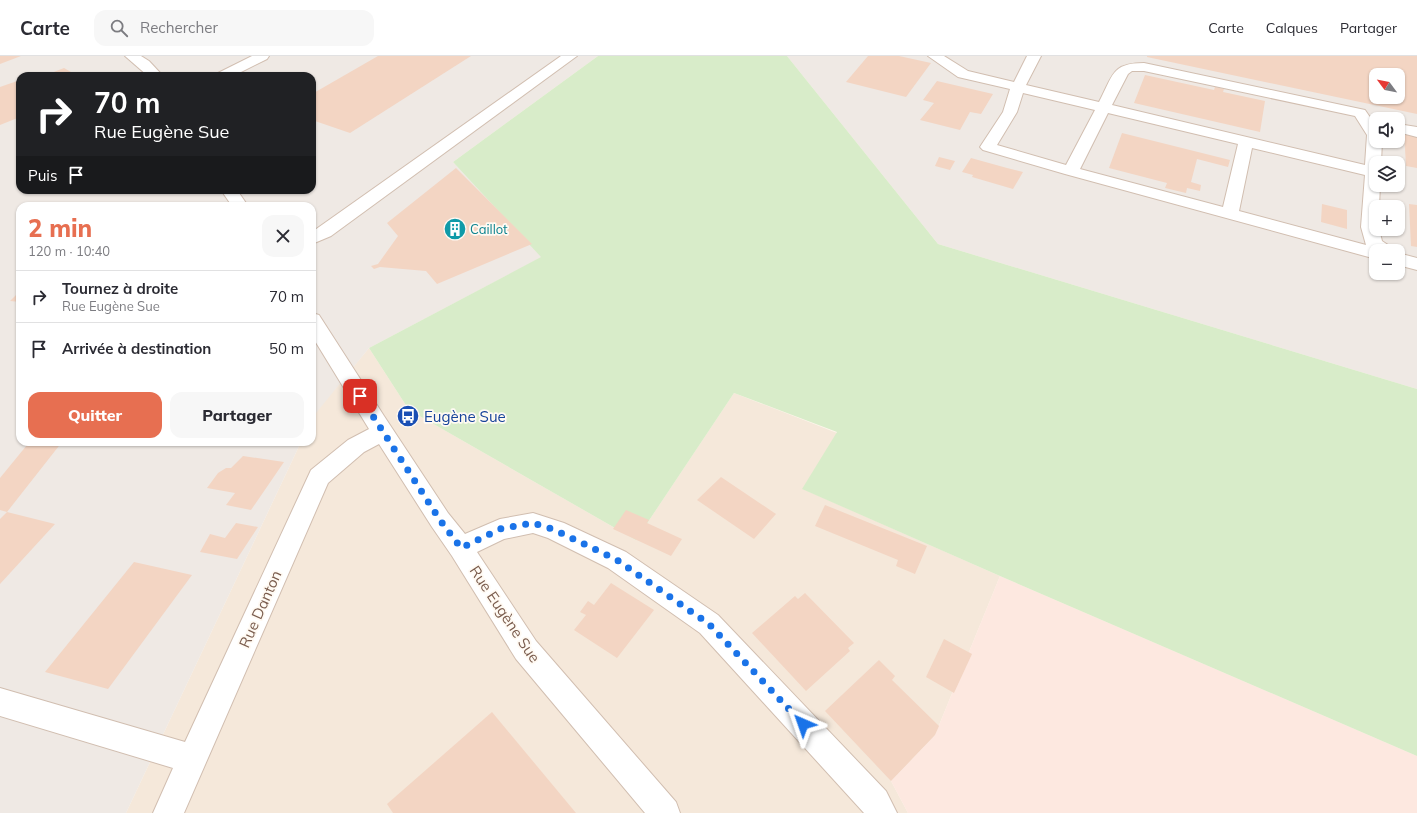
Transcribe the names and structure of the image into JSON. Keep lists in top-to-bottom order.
{
  "streets": {
    "street": ["Rue Danton", "Rue Eugène Sue"]
  },
  "crossings": [
    ["Rue Danton", "Rue Eugène Sue"]
  ],
  "places": {
    "building": ["Caillot"],
    "bus stop": ["Eugène Sue"]
  },
  "north": "top left",
  "page": {
    "header": "Carte",
    "search": "Rechercher",
    "nav": ["Carte", "Calques", "Partager"],
    "map_buttons": ["+", "−"],
    "turn": ["70 m", "Rue Eugène Sue"],
    "then": "Puis",
    "heading": ["2 min", "120 m · 10:40"],
    "list": [
      {
        "name": "Tournez à droite",
        "note": "Rue Eugène Sue",
        "value": "70 m"
      },
      {
        "name": "Arrivée à destination",
        "value": "50 m"
      }
    ],
    "buttons": ["Quitter", "Partager"]
  }
}
